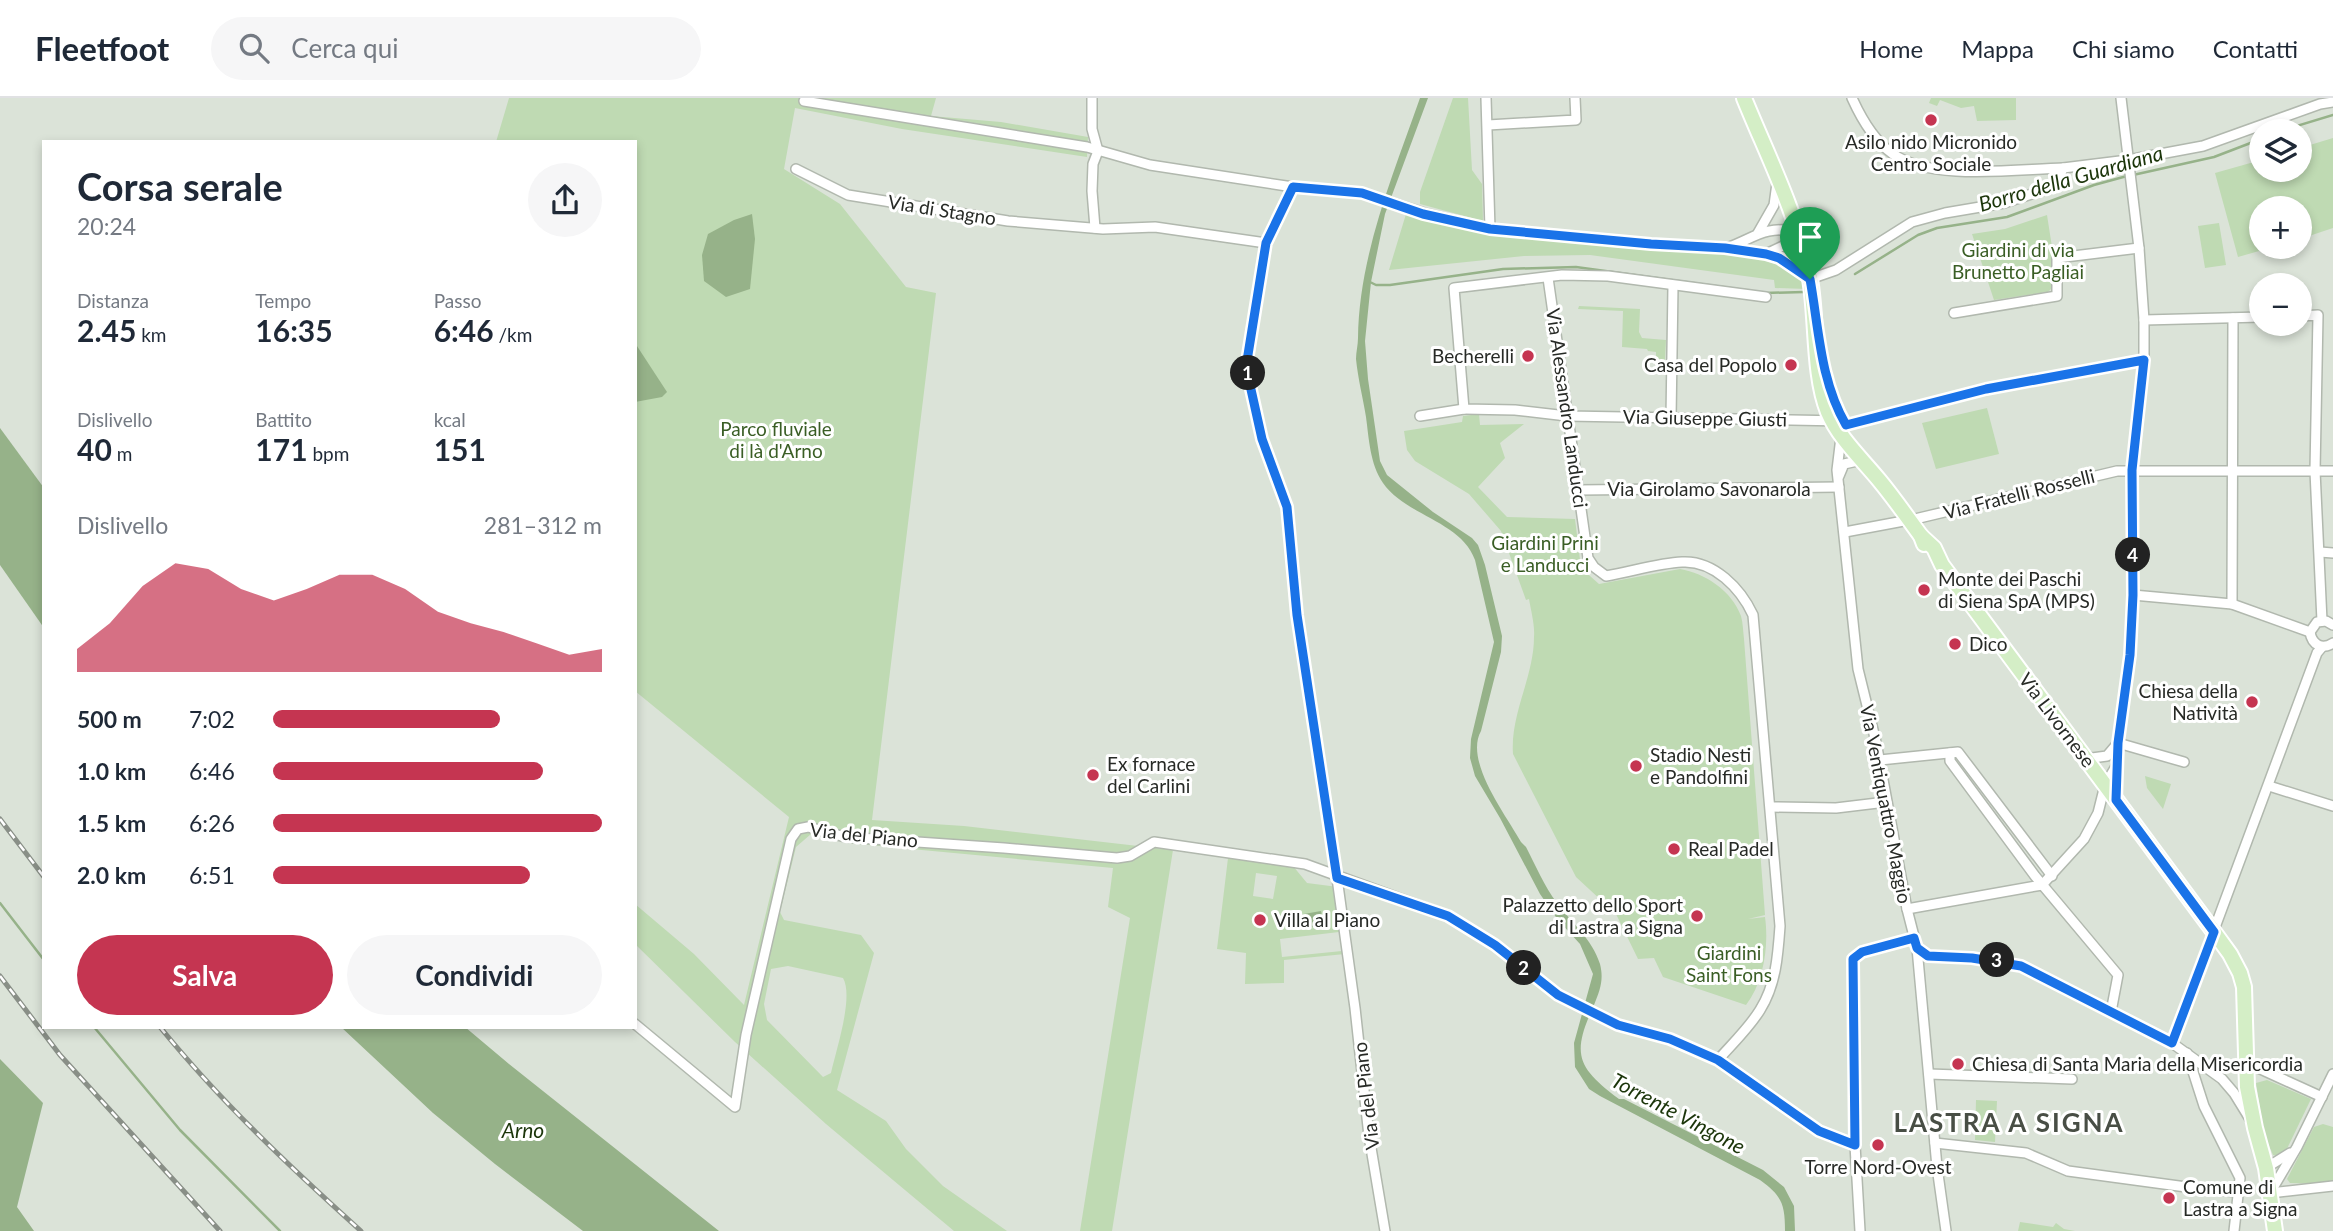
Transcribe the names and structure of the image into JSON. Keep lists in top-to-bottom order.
{
  "streets": {
    "main road": ["Via Livornese"],
    "street": [
      "Via di Stagno",
      "Via Alessandro Landucci",
      "Via Giuseppe Giusti",
      "Via Girolamo Savonarola",
      "Via Fratelli Rosselli",
      "Via Ventiquattro Maggio",
      "Via del Piano"
    ]
  },
  "crossings": [
    ["Via Alessandro Landucci", "Via Giuseppe Giusti"],
    ["Via Alessandro Landucci", "Via Girolamo Savonarola"],
    ["Via Giuseppe Giusti", "Via Livornese"],
    ["Via Giuseppe Giusti", "Via Ventiquattro Maggio"],
    ["Via Girolamo Savonarola", "Via Ventiquattro Maggio"],
    ["Via Fratelli Rosselli", "Via Livornese"],
    ["Via Fratelli Rosselli", "Via Ventiquattro Maggio"],
    ["Via Livornese", "Via Ventiquattro Maggio"]
  ],
  "districts": ["LASTRA A SIGNA"],
  "water": ["Borro della Guardiana", "Torrente Vingone", "Arno"],
  "parks": [
    "Giardini di via Brunetto Pagliai",
    "Parco fluviale di là d'Arno",
    "Giardini Prini e Landucci",
    "Giardini Saint Fons"
  ],
  "places": [
    "Asilo nido Micronido Centro Sociale",
    "Becherelli",
    "Casa del Popolo",
    "Monte dei Paschi di Siena SpA (MPS)",
    "Dico",
    "Chiesa della Natività",
    "Stadio Nesti e Pandolfini",
    "Ex fornace del Carlini",
    "Real Padel",
    "Palazzetto dello Sport di Lastra a Signa",
    "Villa al Piano",
    "Chiesa di Santa Maria della Misericordia",
    "Torre Nord-Ovest",
    "Comune di Lastra a Signa"
  ],
  "page": {
    "header": "Fleetfoot",
    "search": "Cerca qui",
    "nav": [
      "Home",
      "Mappa",
      "Chi siamo",
      "Contatti"
    ],
    "map_buttons": ["+", "−"],
    "heading": ["Corsa serale", "20:24"],
    "stats": [
      ["Distanza", "2.45 km"],
      ["Tempo", "16:35"],
      ["Passo", "6:46 /km"],
      ["Dislivello", "40 m"],
      ["Battito", "171 bpm"],
      ["kcal", "151"]
    ],
    "pins": [
      "1",
      "4",
      "3",
      "2"
    ],
    "chart": ["Dislivello", "281–312 m"],
    "list": [
      {
        "name": "500 m",
        "note": "7:02"
      },
      {
        "name": "1.0 km",
        "note": "6:46"
      },
      {
        "name": "1.5 km",
        "note": "6:26"
      },
      {
        "name": "2.0 km",
        "note": "6:51"
      }
    ],
    "buttons": ["Salva", "Condividi"]
  }
}
